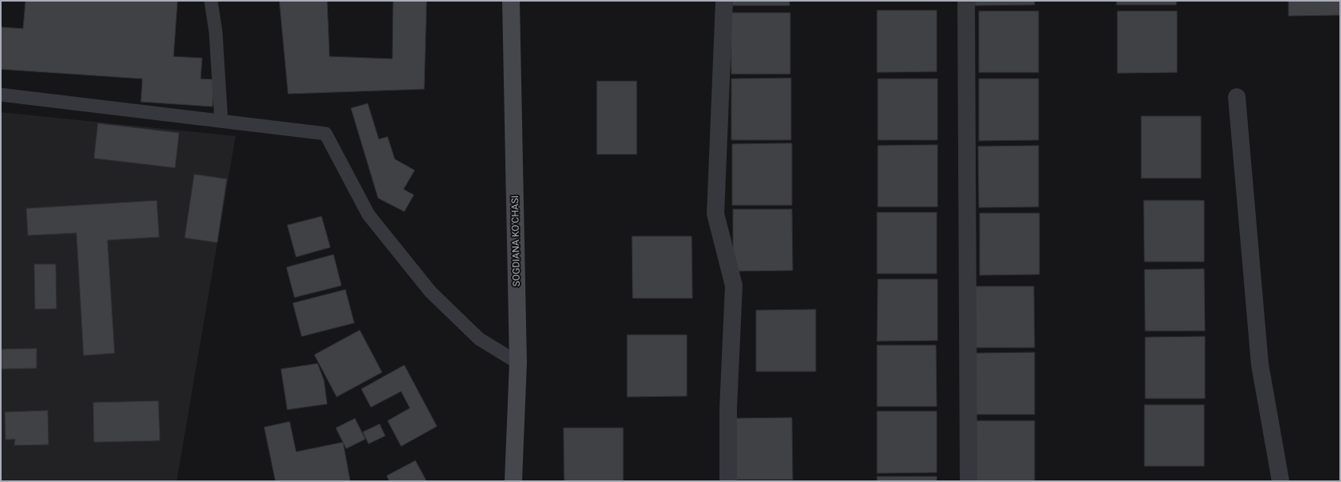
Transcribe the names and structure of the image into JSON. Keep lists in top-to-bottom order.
{
  "streets": {
    "street": ["SOGDIANA KO'CHASI"]
  }
}
